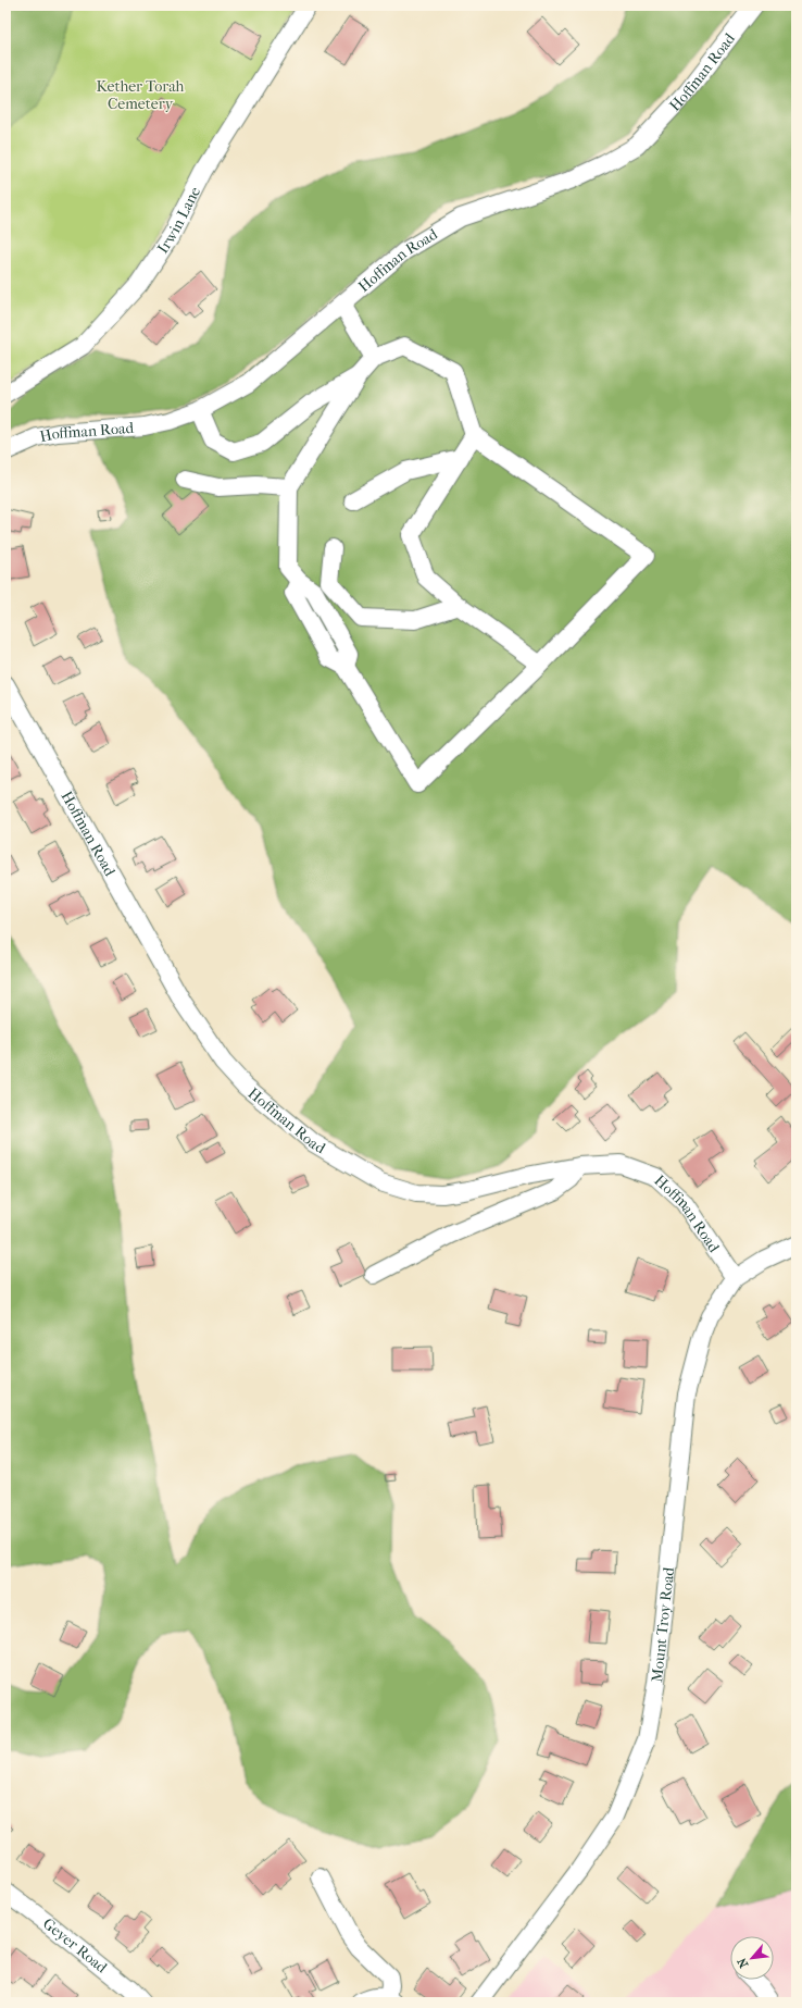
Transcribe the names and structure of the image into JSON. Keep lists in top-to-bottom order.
{
  "streets": {
    "street": [
      "Hoffman Road",
      "Irwin Lane",
      "Mount Troy Road",
      "Geyer Road"
    ]
  },
  "crossings": [
    ["Hoffman Road", "Mount Troy Road"]
  ],
  "parks": ["Kether Torah Cemetery"],
  "north": "bottom left"
}
